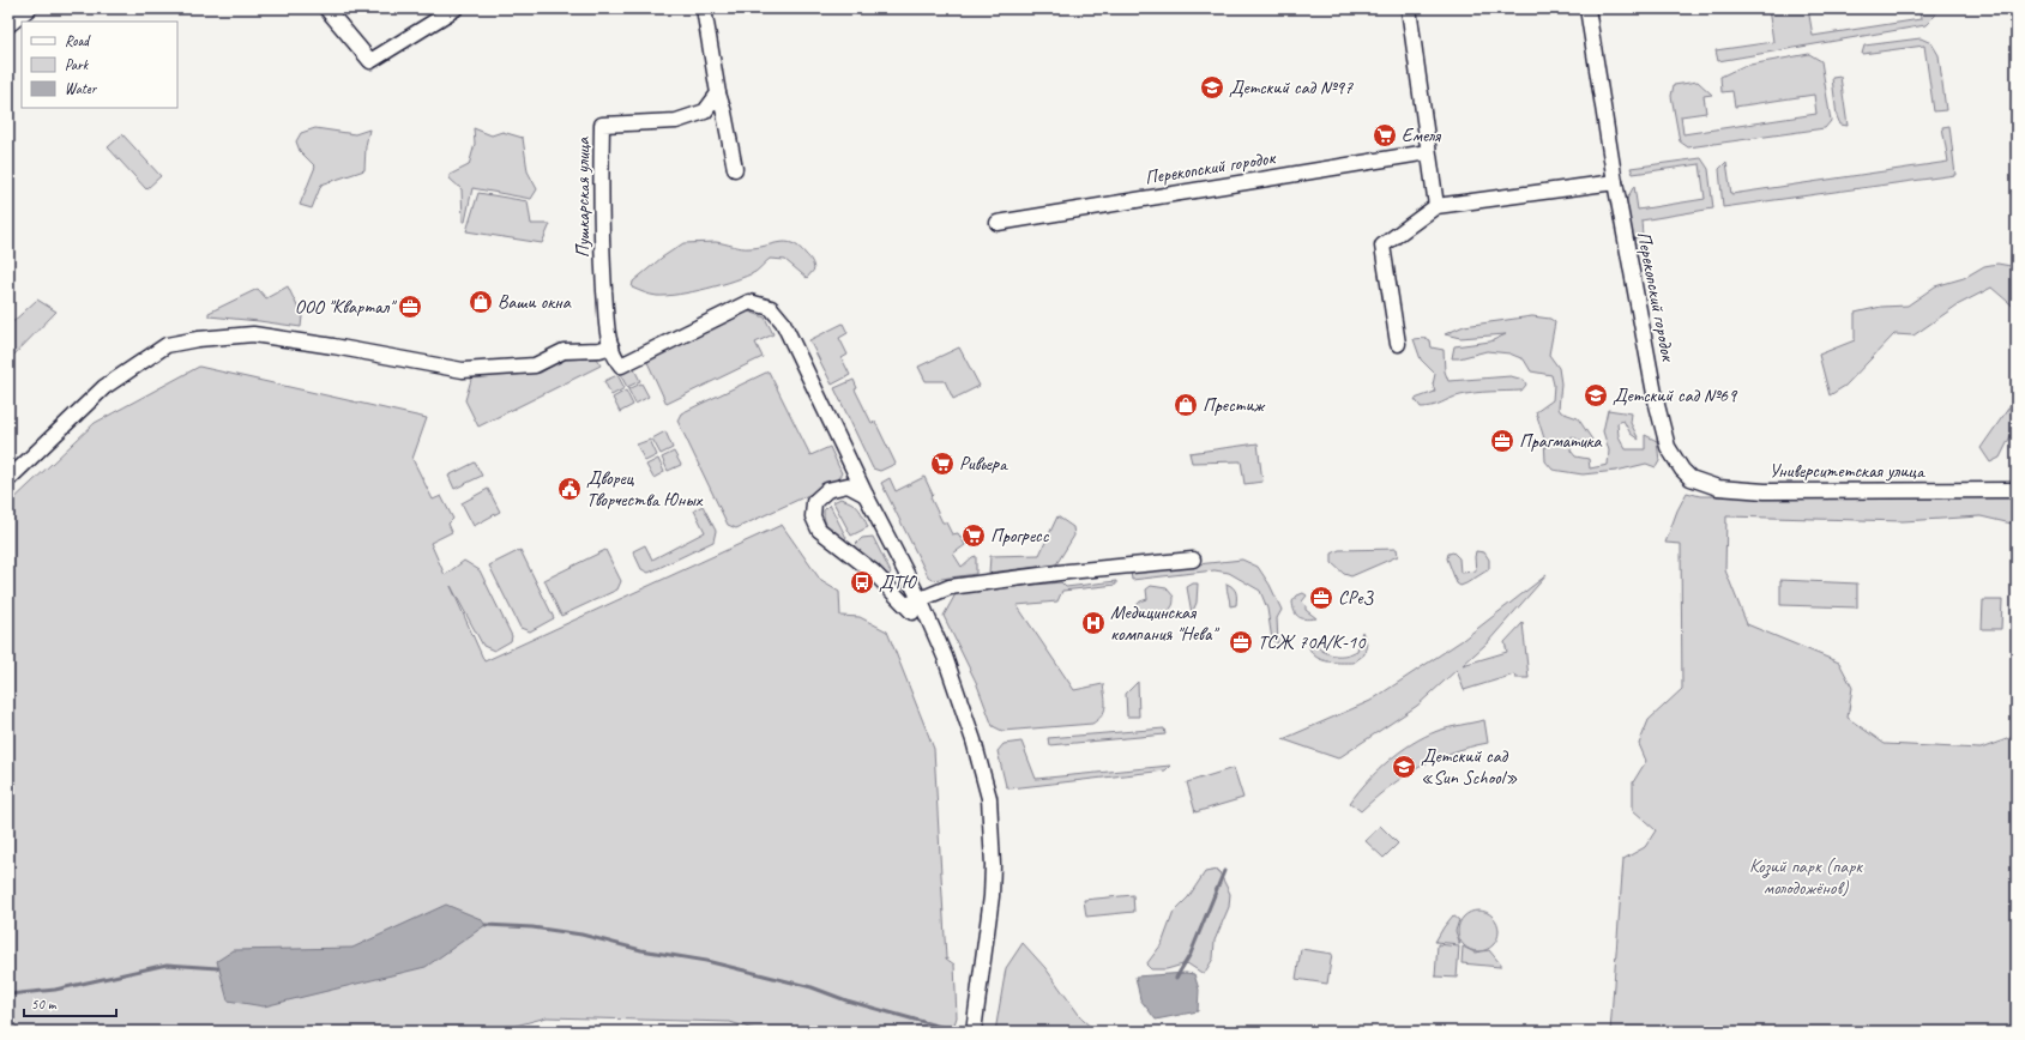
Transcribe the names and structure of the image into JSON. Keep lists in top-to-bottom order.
{
  "streets": {
    "street": ["Перекопский городок", "Пушкарская улица", "Университетская улица"]
  },
  "crossings": [
    ["Перекопский городок", "Университетская улица"]
  ],
  "parks": ["Козий парк (парк молодожёнов)"],
  "places": {
    "school or university": ["Детский сад №97", "Детский сад №69", "Детский сад «Sun School»"],
    "supermarket": ["Емеля", "Ривьера", "Прогресс"],
    "shop": ["Ваши окна", "Престиж"],
    "office": [
      "ООО \"Квартал\"",
      "Прагматика",
      "СРеЗ",
      "ТСЖ 70А/К-10"
    ],
    "public building": ["Дворец Творчества Юных"],
    "bus stop": ["ДТЮ"],
    "hospital": ["Медицинская компания \"Нева\""]
  },
  "legend": ["Road", "Park", "Water"],
  "scale_bar": "50 m"
}
